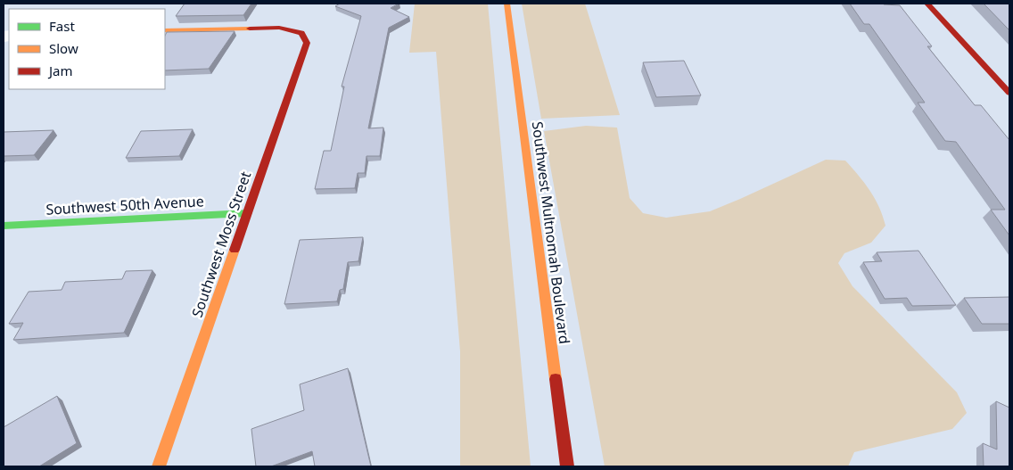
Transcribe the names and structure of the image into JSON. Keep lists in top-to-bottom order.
{
  "streets": {
    "street": ["Southwest 50th Avenue", "Southwest Multnomah Boulevard", "Southwest Moss Street"]
  },
  "crossings": [
    ["Southwest 50th Avenue", "Southwest Moss Street"]
  ],
  "legend": ["Fast", "Slow", "Jam"]
}
